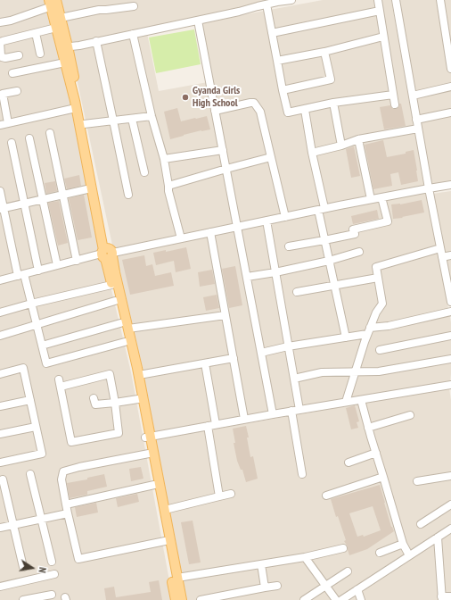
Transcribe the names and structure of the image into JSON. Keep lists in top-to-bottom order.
{
  "places": ["Gyanda Girls High School"],
  "north": "right"
}
